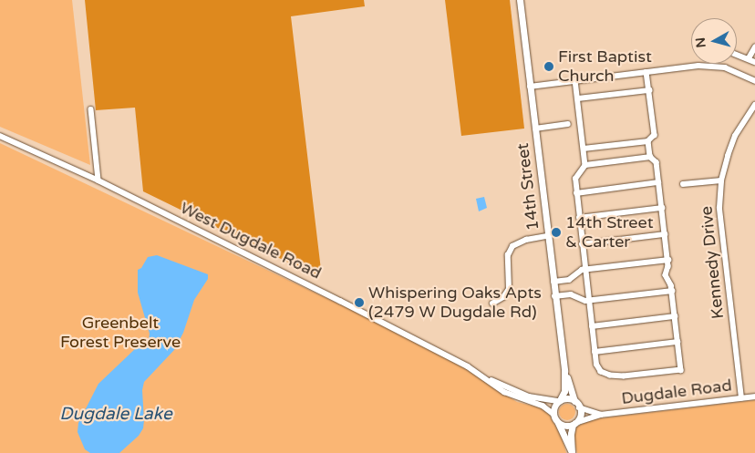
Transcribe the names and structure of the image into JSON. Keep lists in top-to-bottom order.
{
  "streets": {
    "street": [
      "14th Street",
      "West Dugdale Road",
      "Kennedy Drive",
      "Dugdale Road"
    ]
  },
  "crossings": [
    ["Kennedy Drive", "Dugdale Road"]
  ],
  "water": ["Dugdale Lake"],
  "parks": ["Greenbelt Forest Preserve"],
  "places": ["First Baptist Church", "14th Street & Carter", "Whispering Oaks Apts (2479 W Dugdale Rd)"],
  "north": "left"
}
